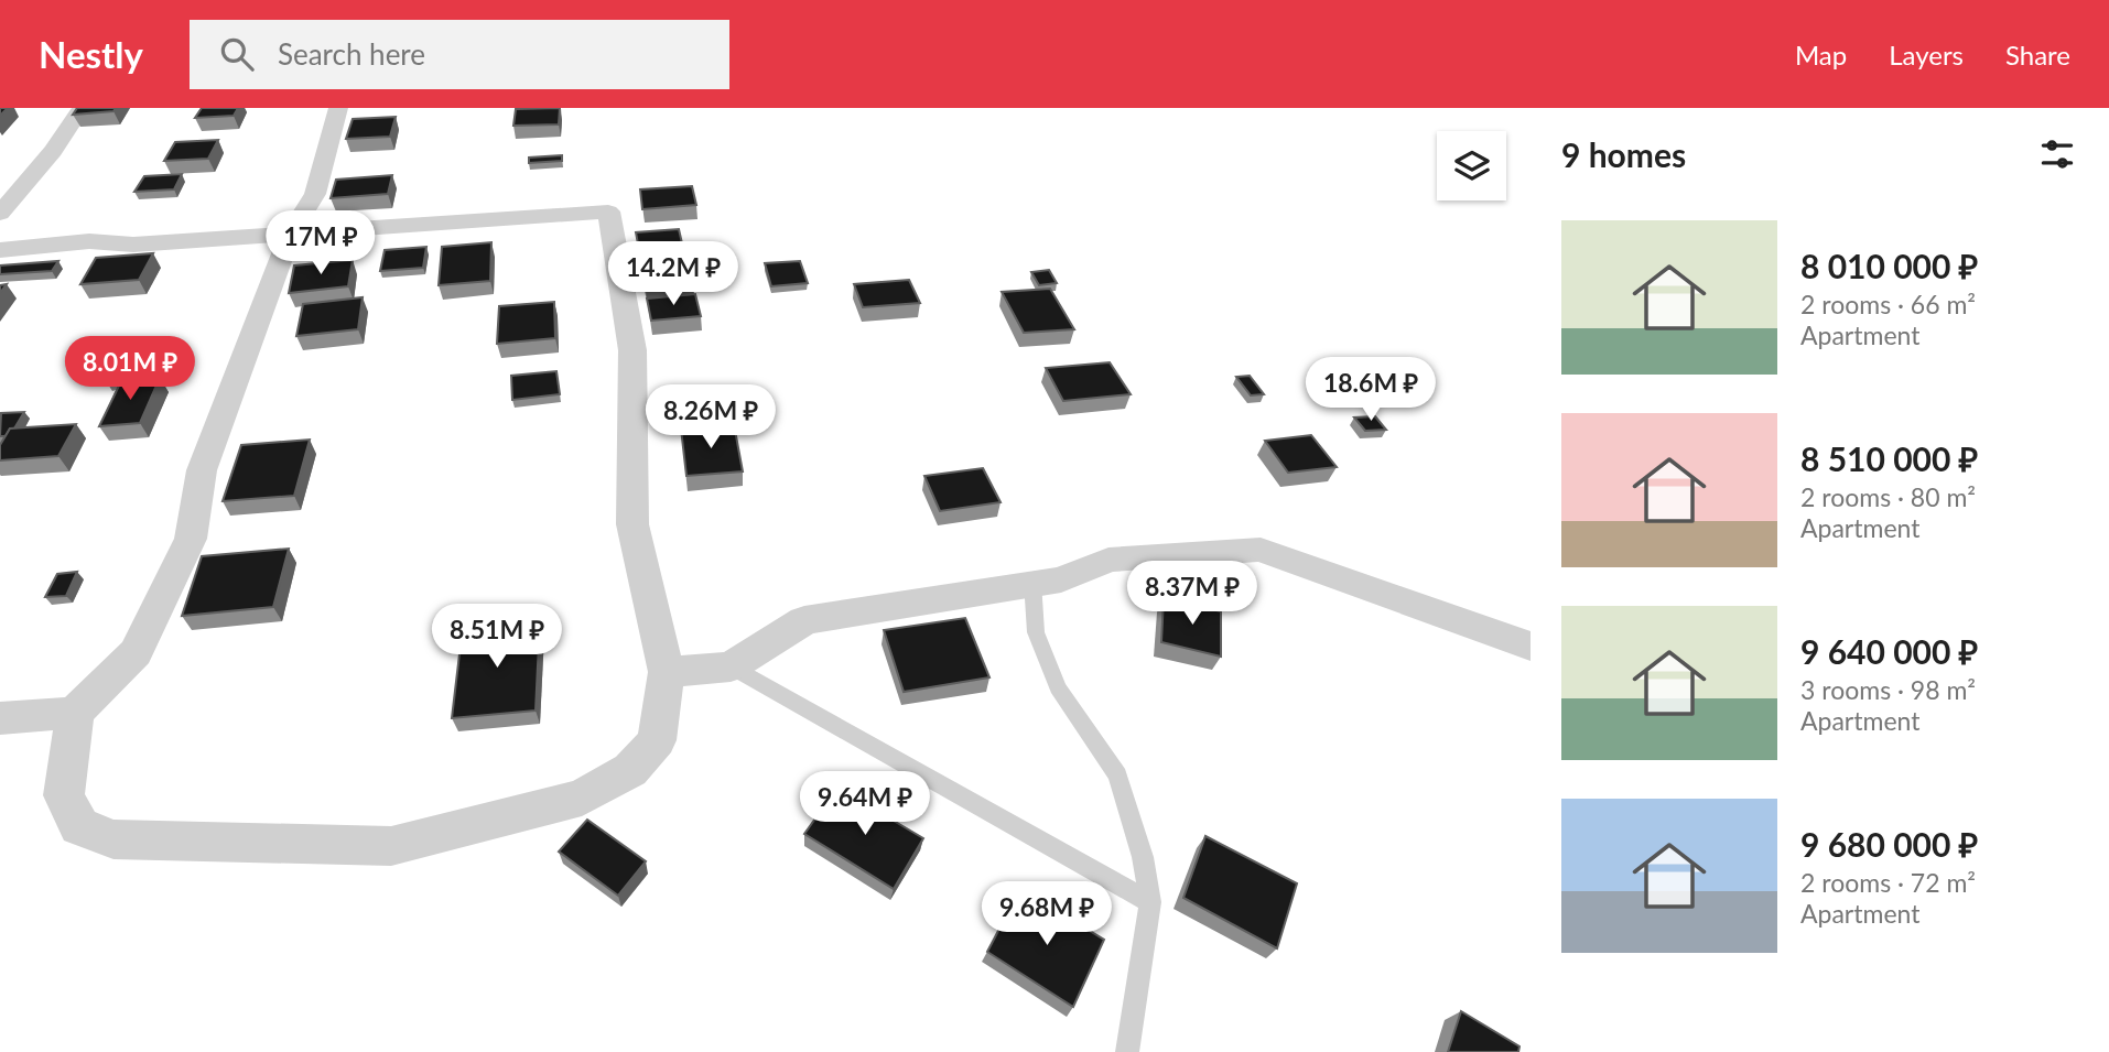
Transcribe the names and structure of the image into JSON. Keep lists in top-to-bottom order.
{
  "page": {
    "header": "Nestly",
    "search": "Search here",
    "nav": ["Map", "Layers", "Share"],
    "heading": "9 homes",
    "list": [
      {
        "name": "8 010 000 ₽",
        "note": "2 rooms · 66 m² · Apartment"
      },
      {
        "name": "8 510 000 ₽",
        "note": "2 rooms · 80 m² · Apartment"
      },
      {
        "name": "9 640 000 ₽",
        "note": "3 rooms · 98 m² · Apartment"
      },
      {
        "name": "9 680 000 ₽",
        "note": "2 rooms · 72 m² · Apartment"
      }
    ],
    "price": [
      "17M ₽",
      "14.2M ₽",
      "8.01M ₽",
      "18.6M ₽",
      "8.26M ₽",
      "8.37M ₽",
      "8.51M ₽",
      "9.64M ₽",
      "9.68M ₽"
    ]
  }
}
